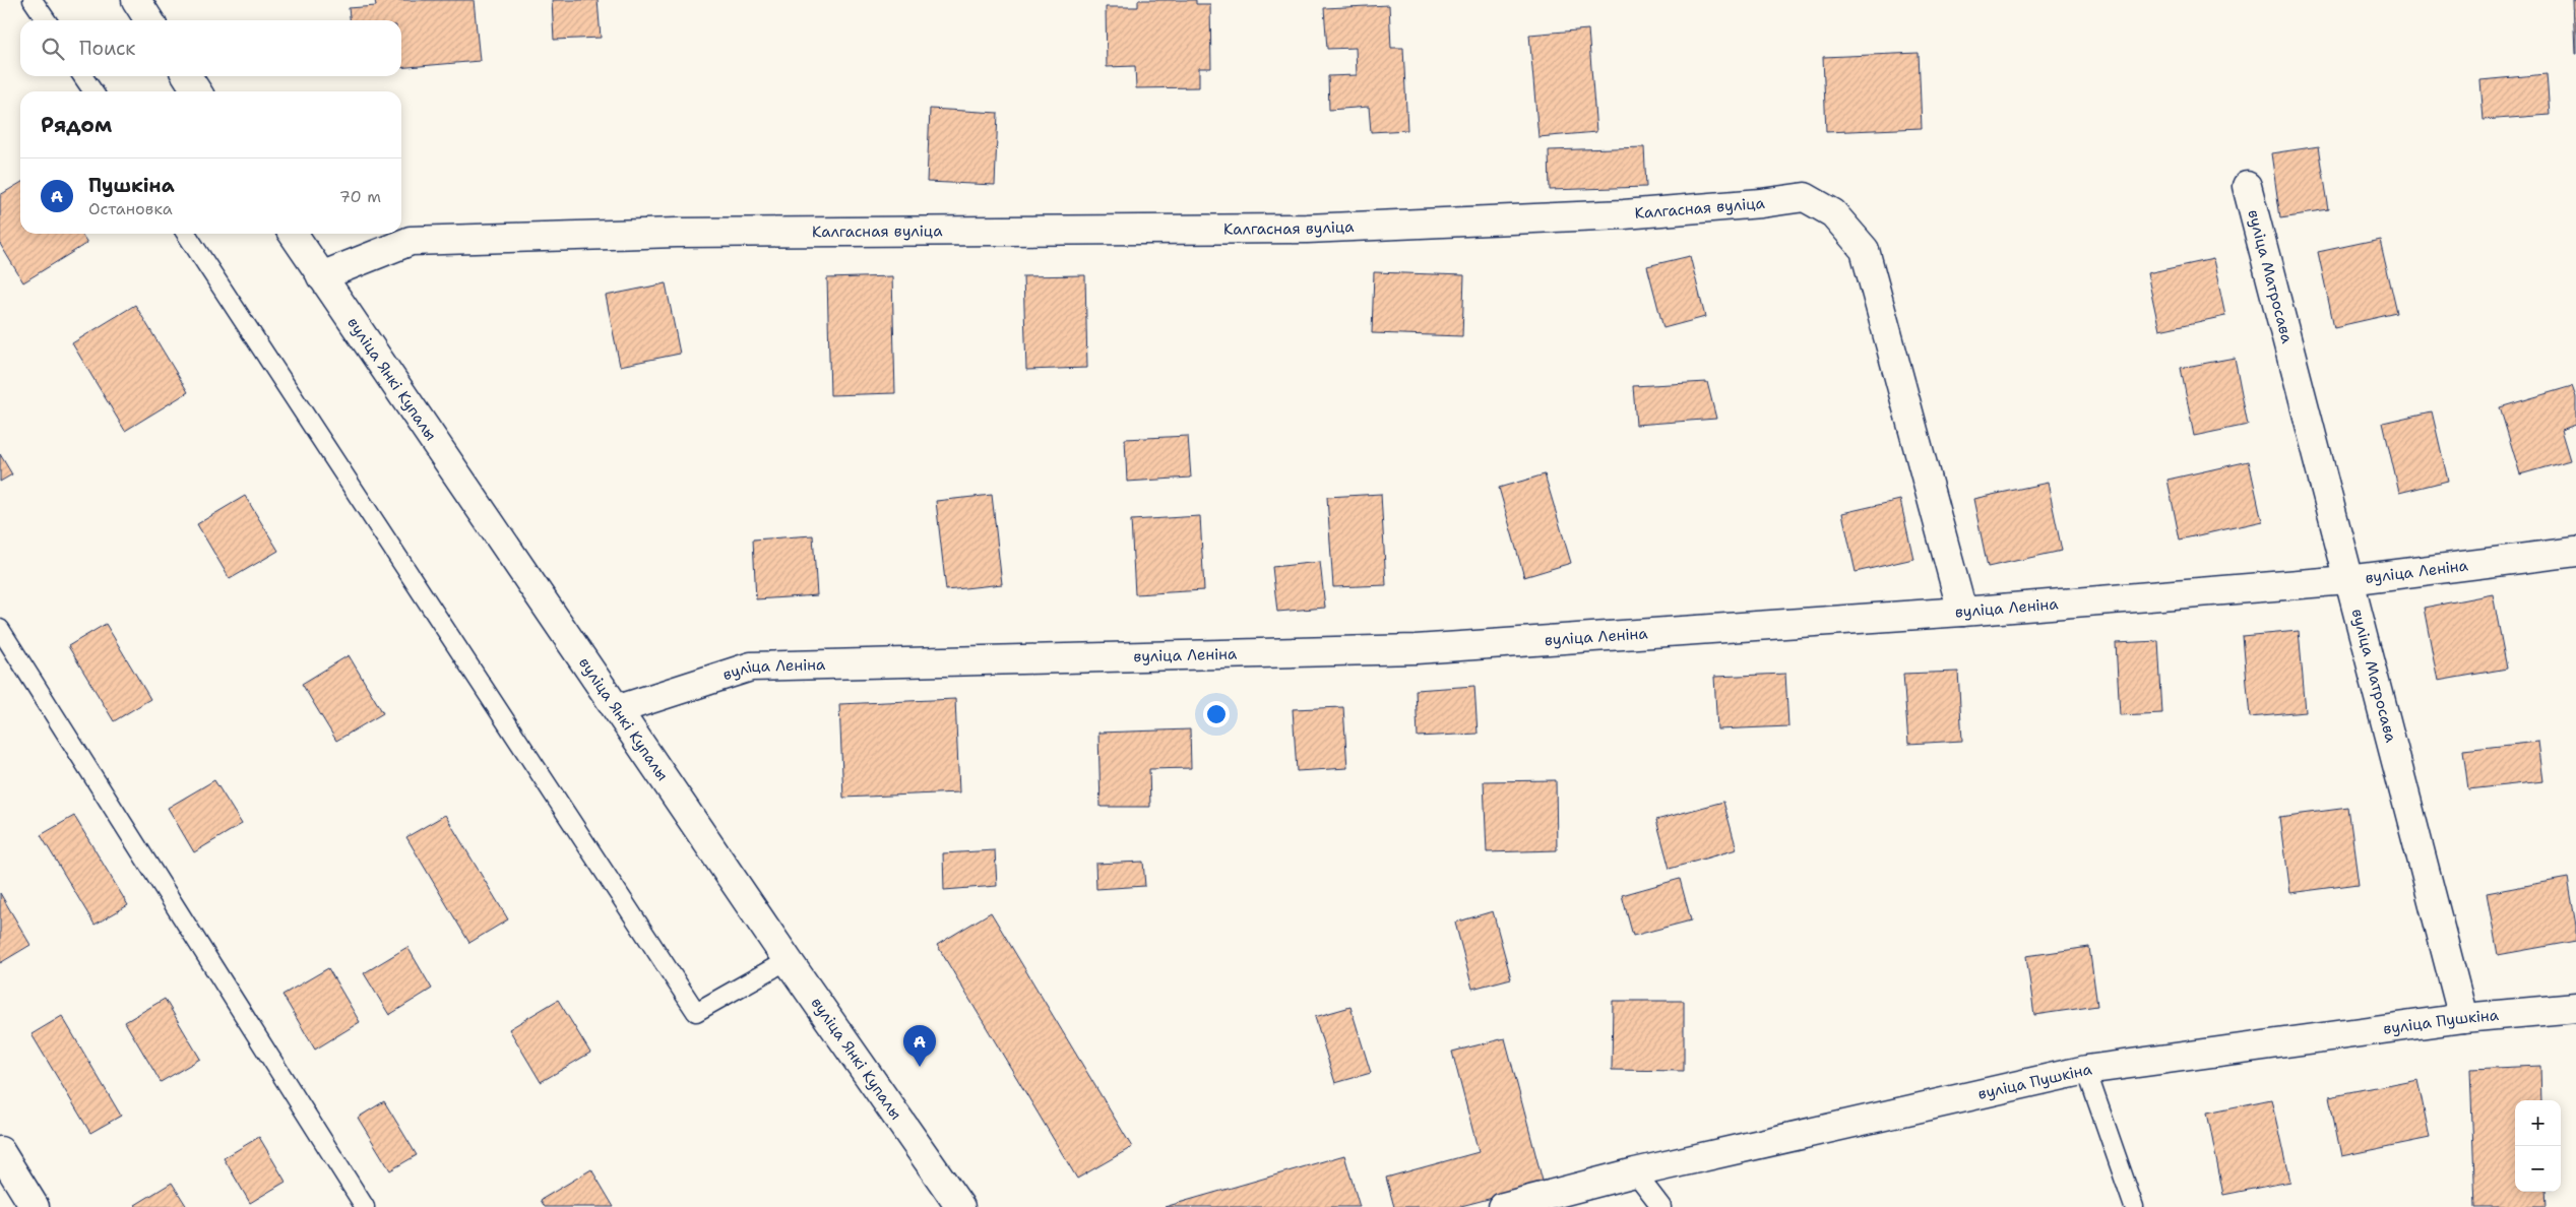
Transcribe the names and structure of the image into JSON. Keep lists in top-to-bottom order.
{
  "streets": {
    "street": [
      "Калгасная вуліца",
      "вуліца Матросава",
      "вуліца Янкі Купалы",
      "вуліца Леніна",
      "вуліца Пушкіна"
    ]
  },
  "crossings": [
    ["Калгасная вуліца", "вуліца Янкі Купалы"],
    ["Калгасная вуліца", "вуліца Леніна"],
    ["вуліца Матросава", "вуліца Леніна"],
    ["вуліца Матросава", "вуліца Пушкіна"],
    ["вуліца Янкі Купалы", "вуліца Леніна"]
  ],
  "page": {
    "search": "Поиск",
    "heading": "Рядом",
    "list": [
      {
        "mark": "A",
        "name": "Пушкіна",
        "note": "Остановка",
        "value": "70 m"
      }
    ],
    "pins": "A",
    "map_buttons": ["+", "−"]
  }
}
